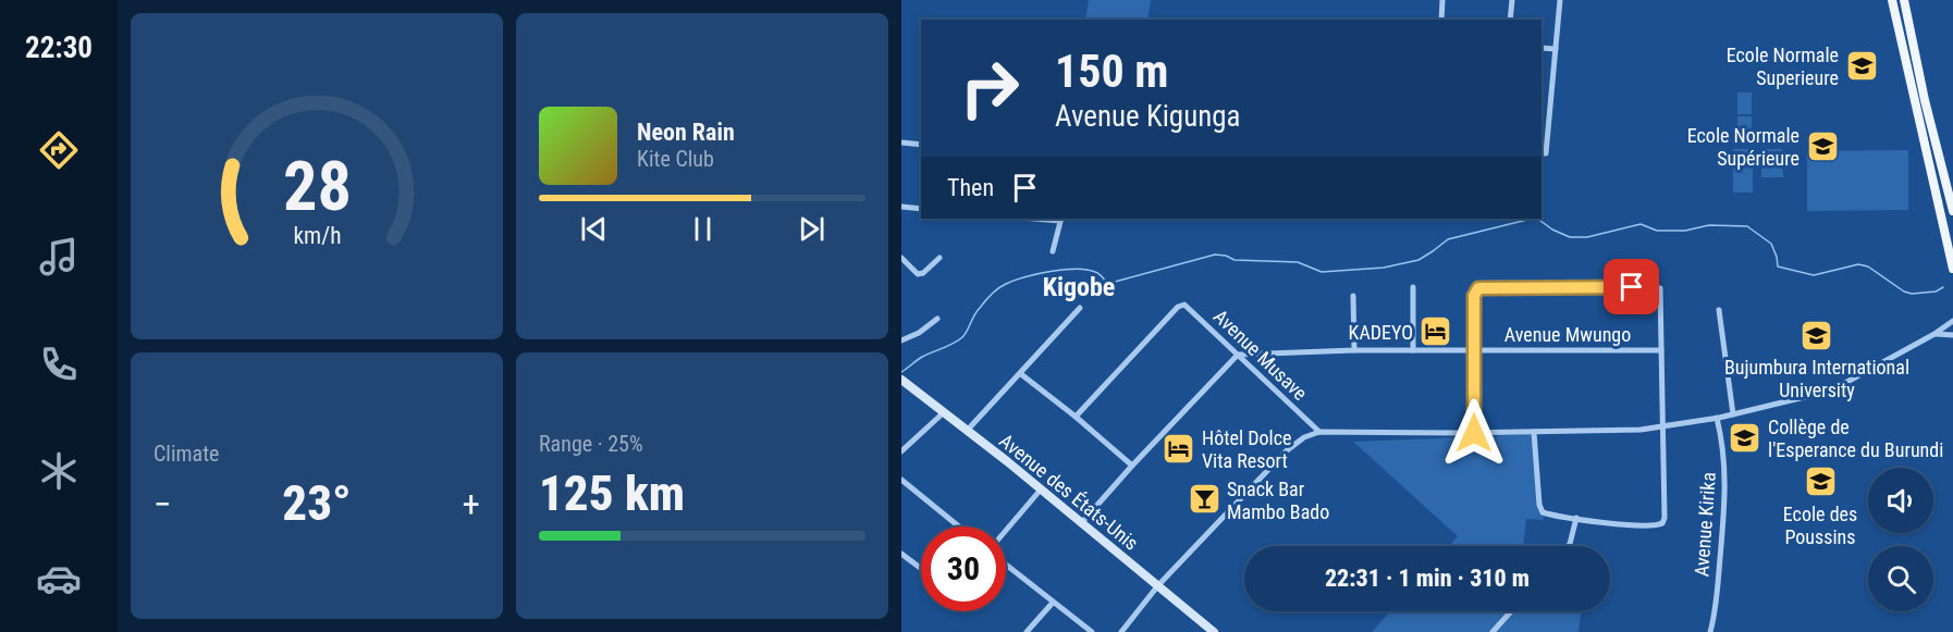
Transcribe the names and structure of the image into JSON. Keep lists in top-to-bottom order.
{
  "streets": {
    "street": [
      "Avenue Mwungo",
      "Avenue Musave",
      "Avenue des États-Unis",
      "Avenue Kirika"
    ]
  },
  "crossings": [
    ["Avenue Mwungo", "Avenue Musave"]
  ],
  "districts": ["Kigobe"],
  "places": {
    "school or university": [
      "Ecole Normale Superieure",
      "Ecole Normale Supérieure",
      "Bujumbura International University",
      "Collège de l'Esperance du Burundi",
      "Ecole des Poussins"
    ],
    "hotel": ["KADEYO", "Hôtel Dolce Vita Resort"],
    "bar": ["Snack Bar Mambo Bado"]
  },
  "page": {
    "tabs": "22:30",
    "turn": ["150 m", "Avenue Kigunga"],
    "song": ["Neon Rain", "Kite Club"],
    "then": "Then",
    "tile": [
      "Climate",
      ["Range · 25%", "125 km"]
    ],
    "heat": ["−", "23°", "+"],
    "limit": "30",
    "trip": "22:31 · 1 min · 310 m",
    "gauge": ["28", "km/h"]
  }
}
